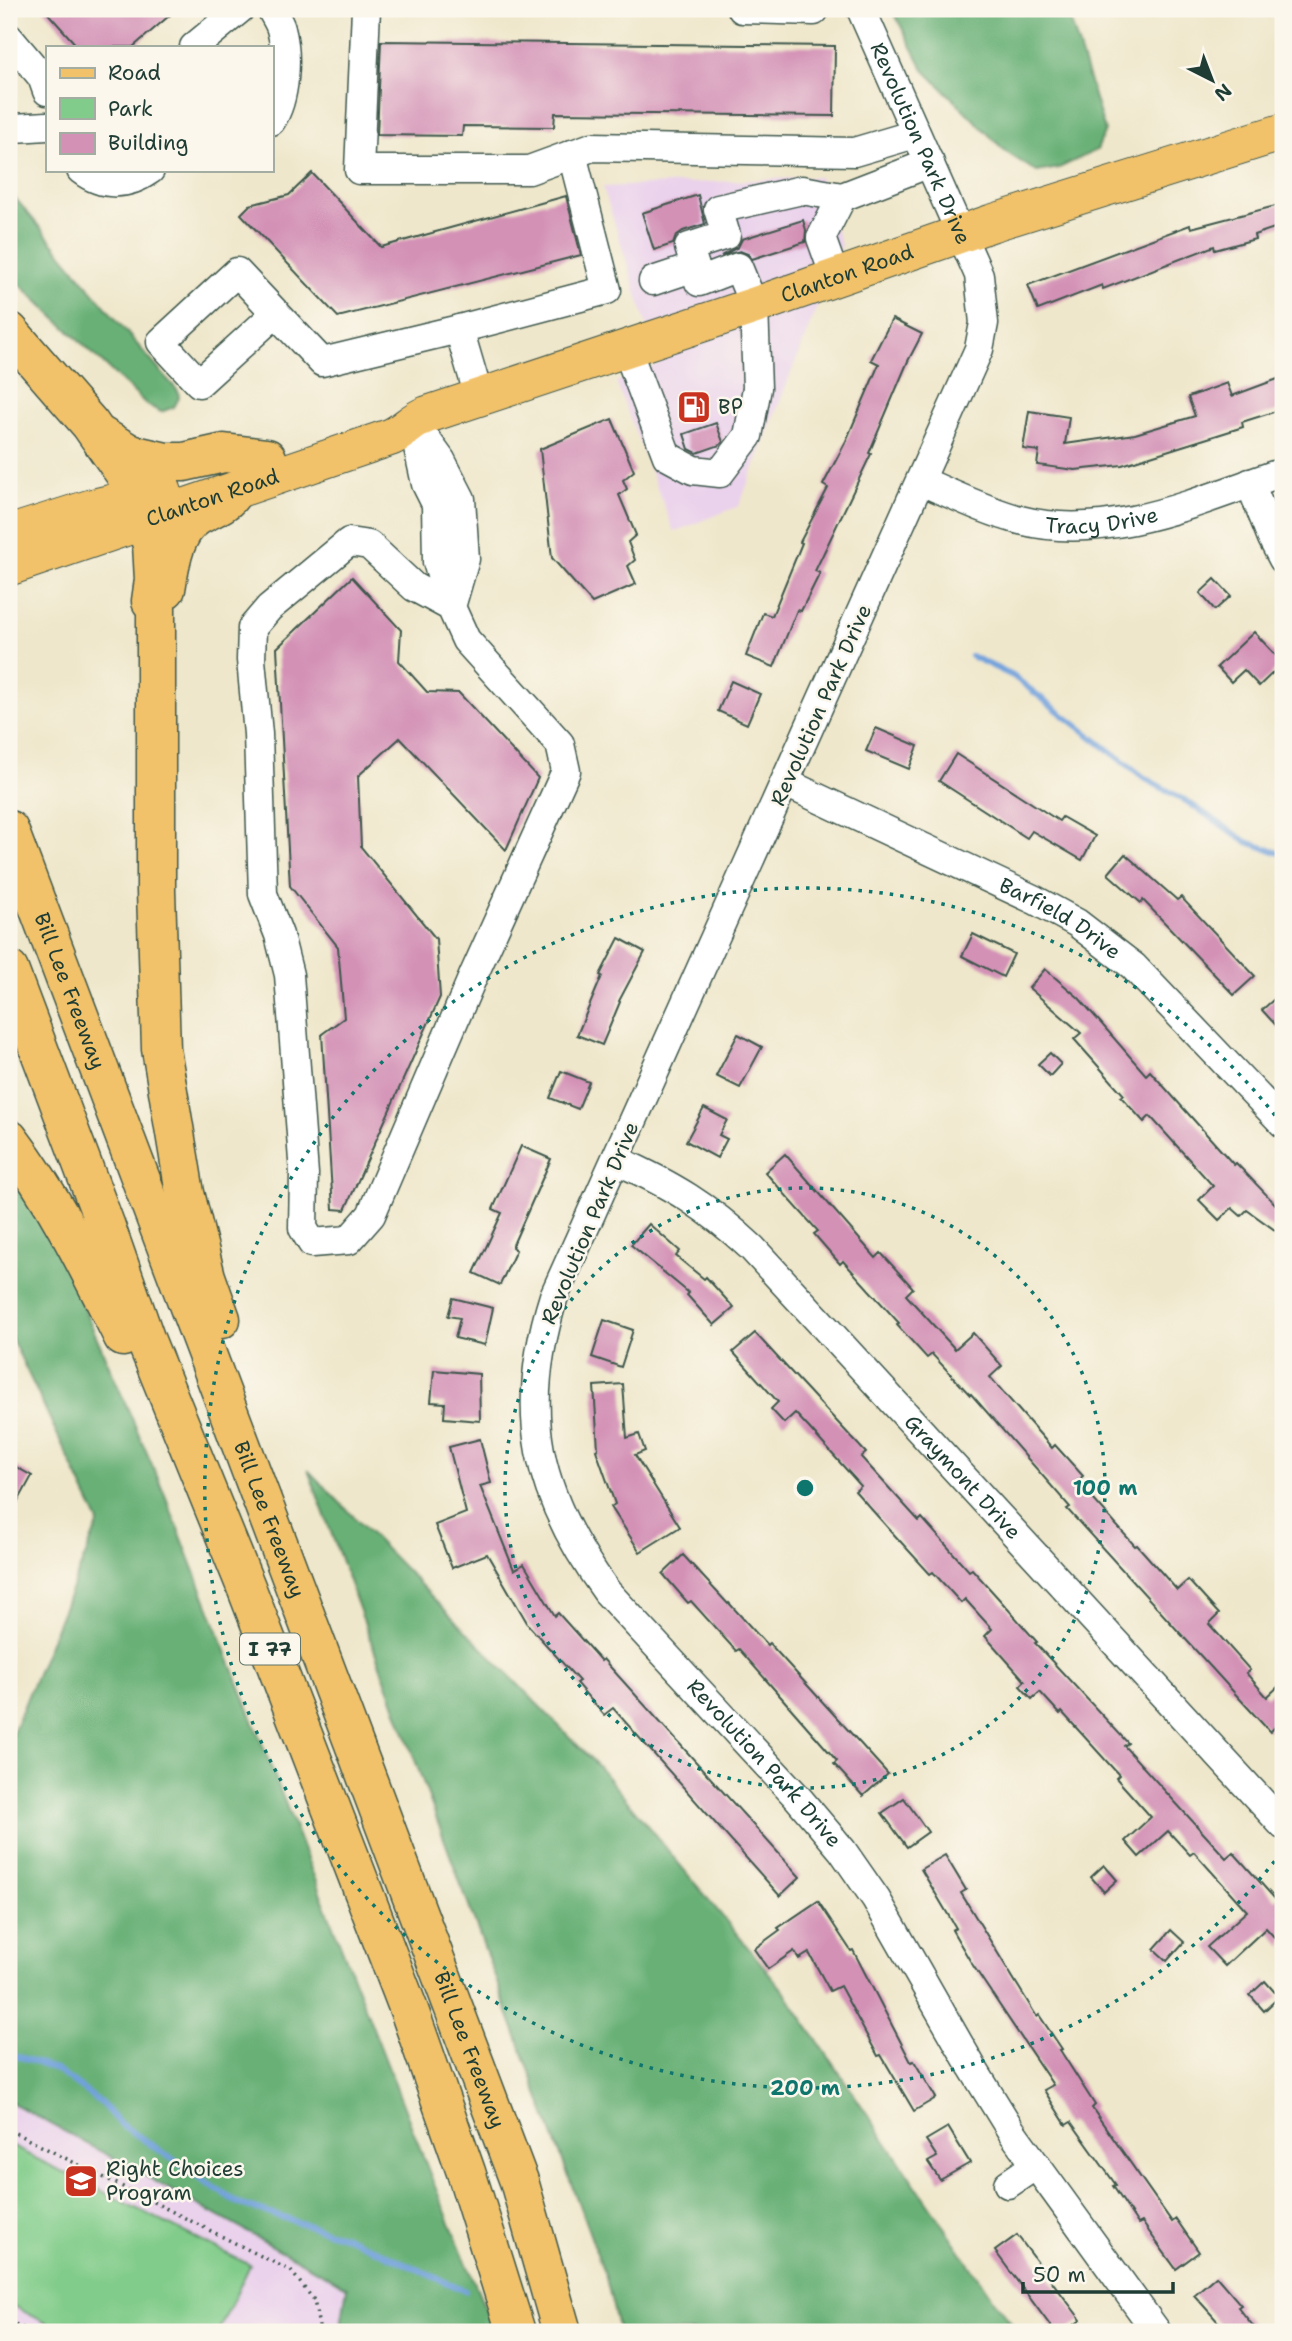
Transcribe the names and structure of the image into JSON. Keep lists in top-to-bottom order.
{
  "streets": {
    "highway": ["Bill Lee Freeway", "I 77"],
    "main road": ["Clanton Road"],
    "street": [
      "Revolution Park Drive",
      "Tracy Drive",
      "Barfield Drive",
      "Graymont Drive"
    ]
  },
  "crossings": [
    ["Revolution Park Drive", "Clanton Road"],
    ["Revolution Park Drive", "Tracy Drive"],
    ["Revolution Park Drive", "Barfield Drive"],
    ["Revolution Park Drive", "Graymont Drive"]
  ],
  "places": {
    "fuel station": ["BP"],
    "school or university": ["Right Choices Program"]
  },
  "legend": ["Road", "Park", "Building"],
  "scale_bar": "50 m",
  "north": "bottom right",
  "rings": ["100 m", "200 m"]
}
